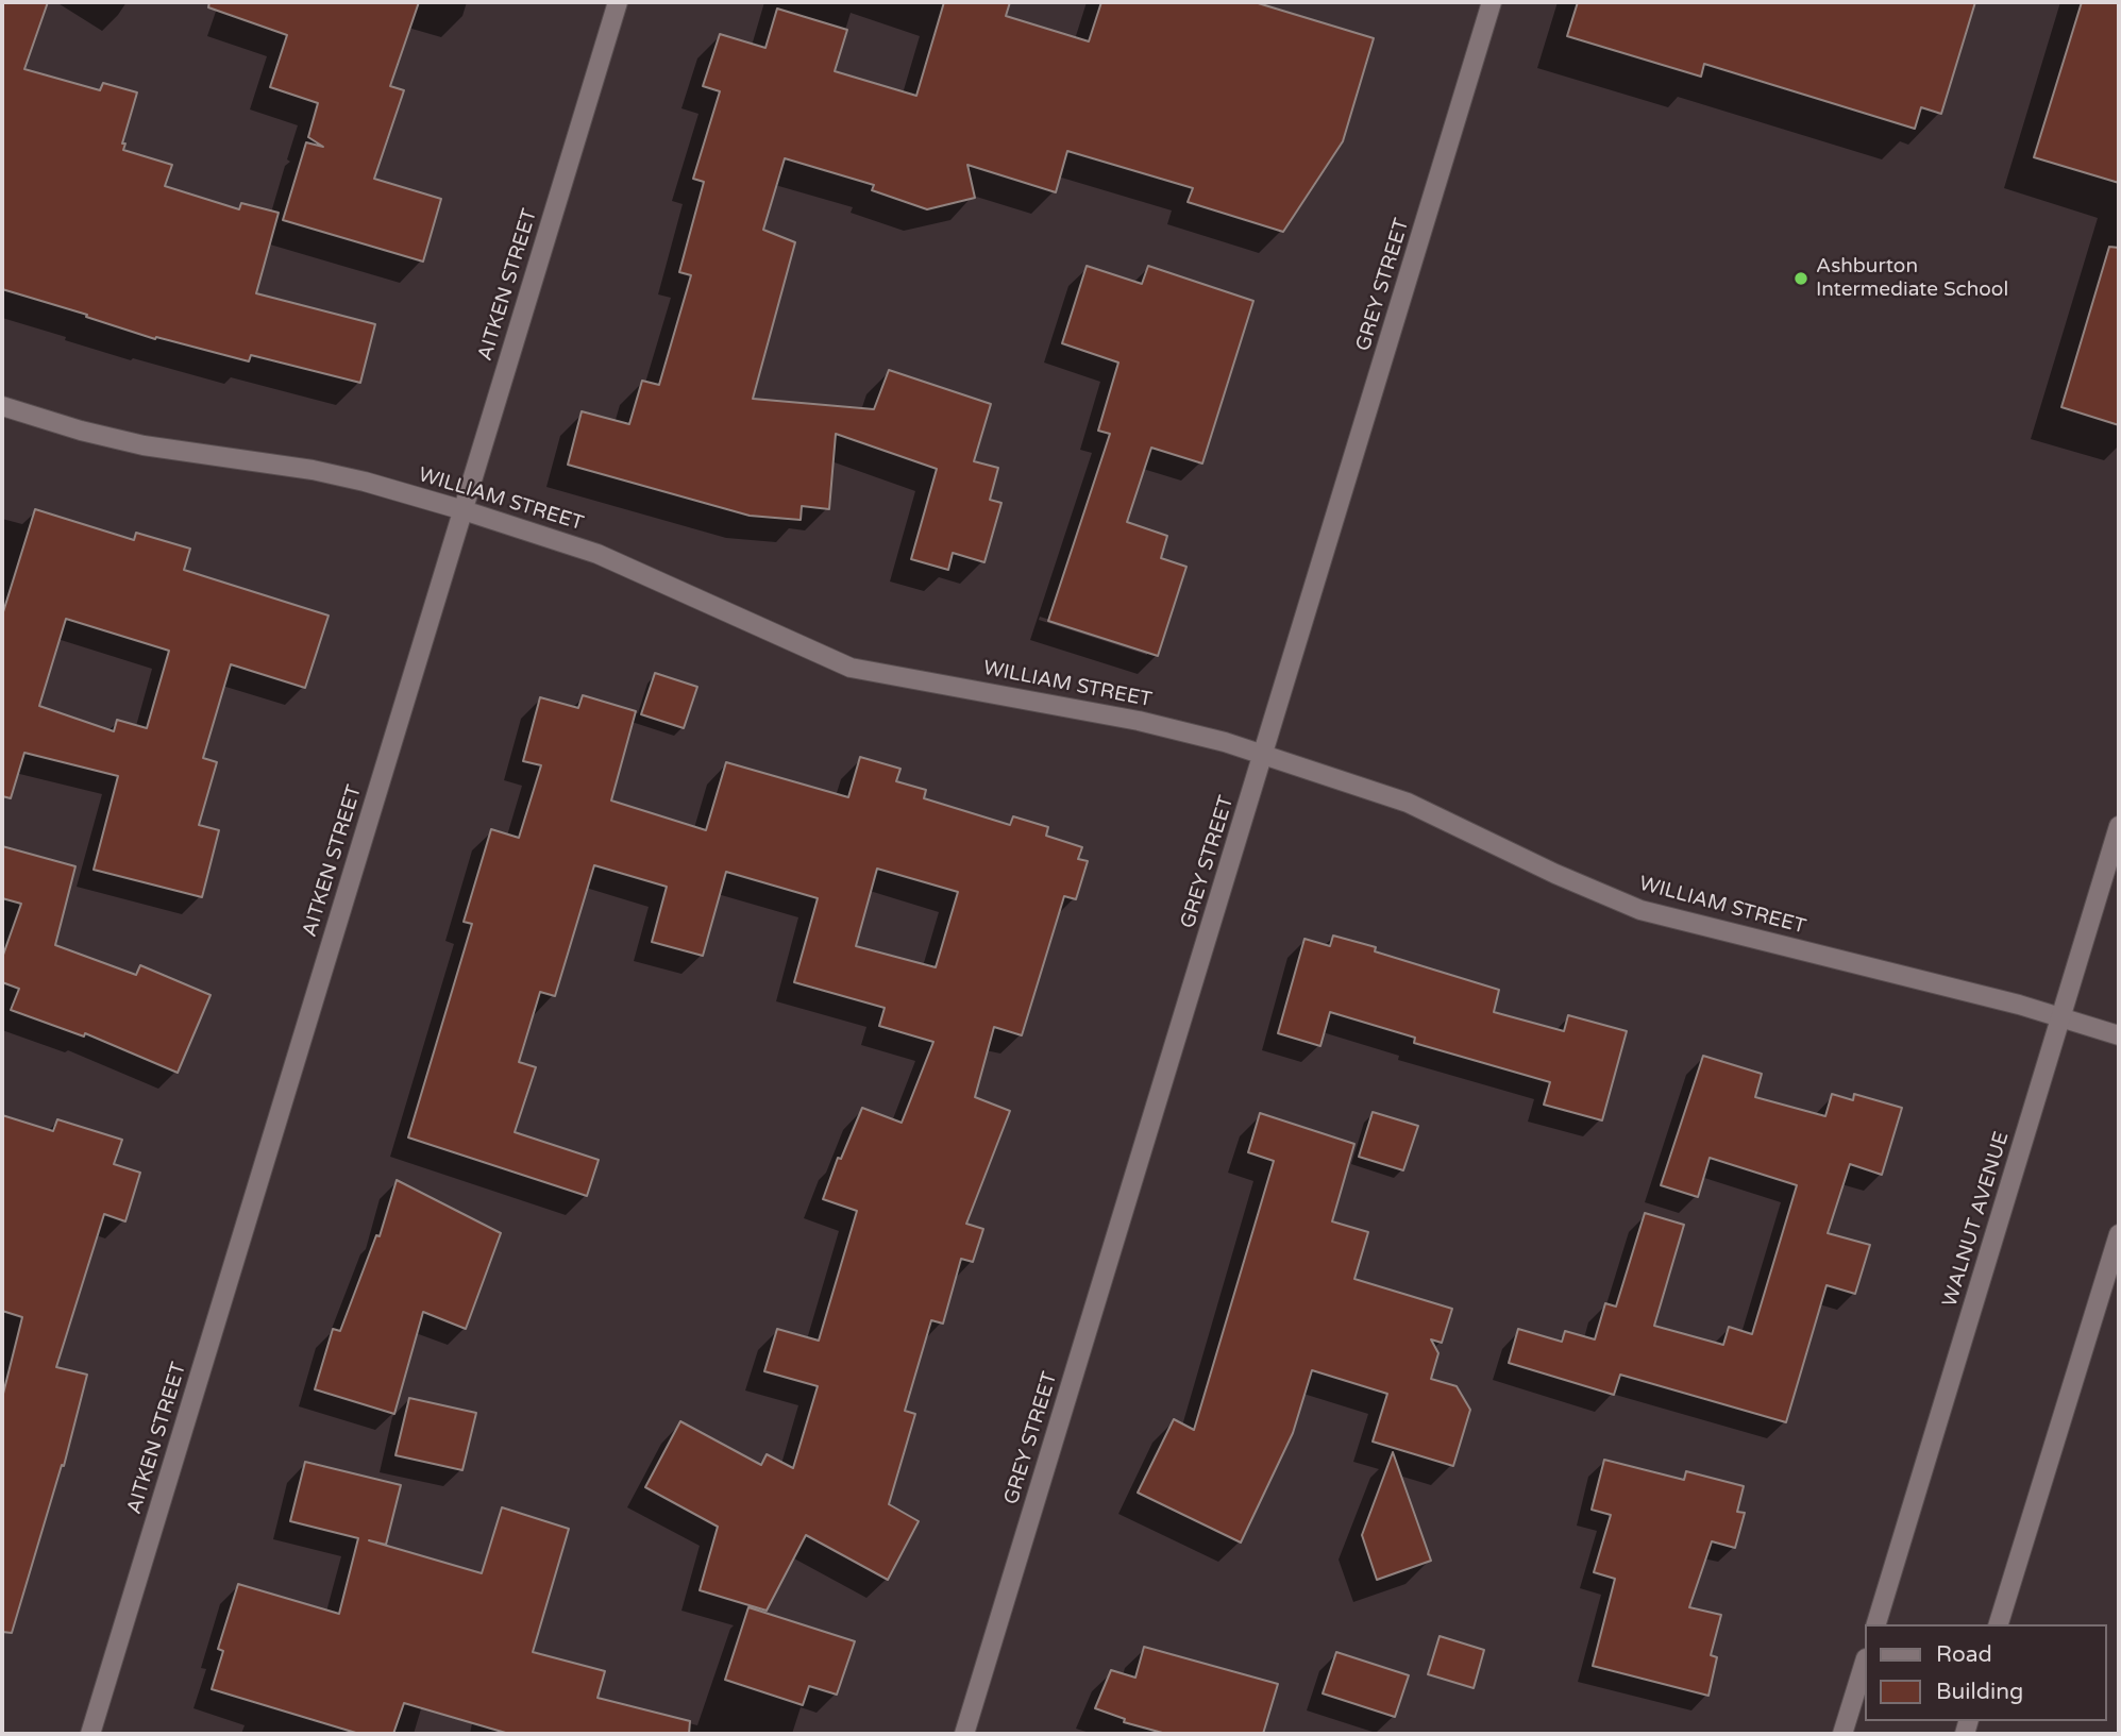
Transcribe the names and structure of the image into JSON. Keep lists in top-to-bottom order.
{
  "streets": {
    "street": [
      "AITKEN STREET",
      "GREY STREET",
      "WILLIAM STREET",
      "WALNUT AVENUE"
    ]
  },
  "crossings": [
    ["AITKEN STREET", "WILLIAM STREET"],
    ["GREY STREET", "WILLIAM STREET"],
    ["WILLIAM STREET", "WALNUT AVENUE"]
  ],
  "places": ["Ashburton Intermediate School"],
  "legend": ["Road", "Building"]
}
